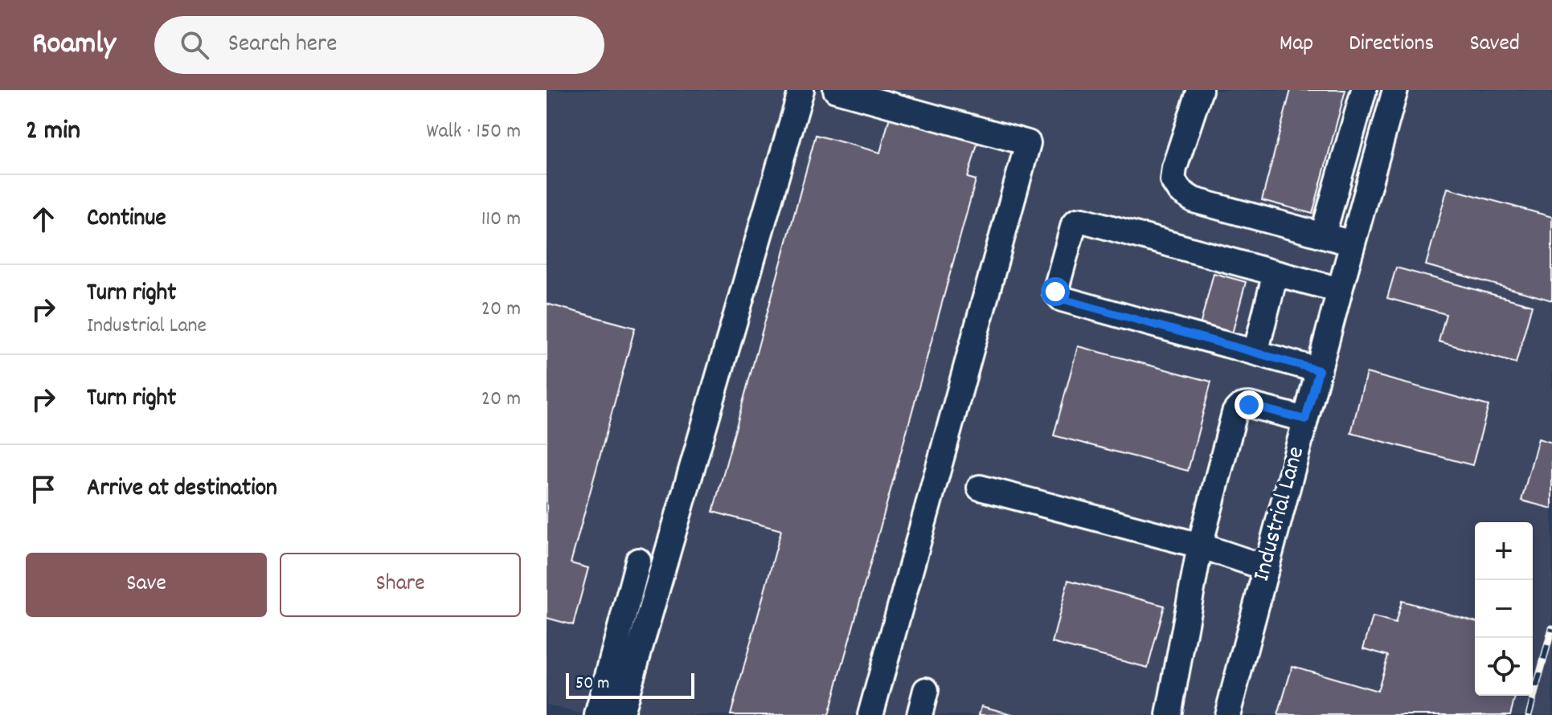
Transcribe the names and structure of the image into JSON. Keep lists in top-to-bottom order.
{
  "streets": {
    "street": ["Industrial Lane"]
  },
  "scale_bar": "50 m",
  "page": {
    "header": "Roamly",
    "search": "Search here",
    "nav": ["Map", "Directions", "Saved"],
    "heading": ["2 min", "Walk · 150 m"],
    "list": [
      ["Continue", "110 m"],
      ["Turn right", "Industrial Lane", "20 m"],
      ["Turn right", "20 m"],
      "Arrive at destination"
    ],
    "map_buttons": ["+", "−"],
    "buttons": ["Save", "Share"],
    "scale": "50 m"
  }
}
